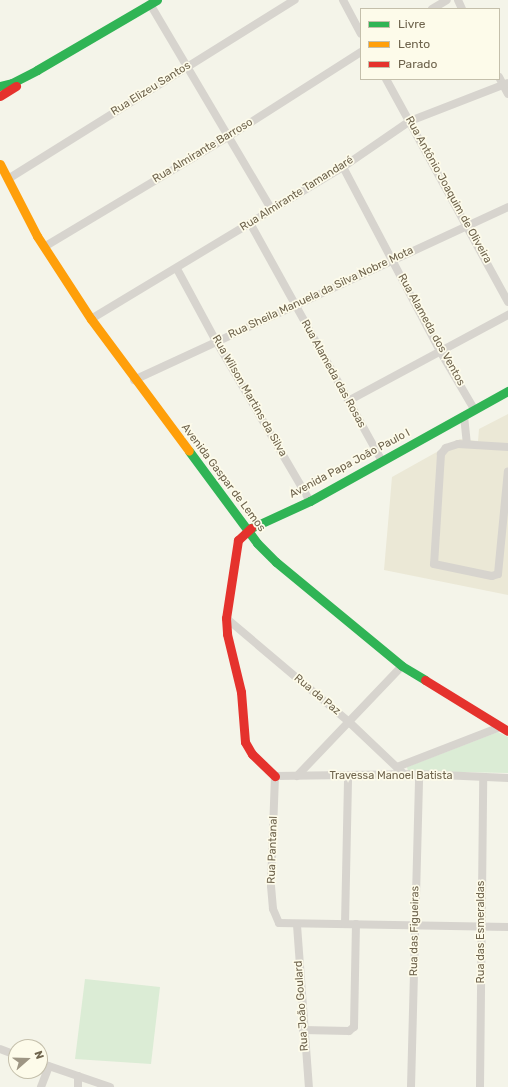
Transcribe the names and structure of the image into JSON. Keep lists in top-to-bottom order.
{
  "streets": {
    "street": [
      "Rua Elizeu Santos",
      "Rua Almirante Barroso",
      "Rua Antônio Joaquim de Oliveira",
      "Rua Almirante Tamandaré",
      "Rua Sheila Manuela da Silva Nobre Mota",
      "Rua Alameda dos Ventos",
      "Rua Alameda das Rosas",
      "Rua Wilson Martins da Silva",
      "Avenida Papa João Paulo I",
      "Avenida Gaspar de Lemos",
      "Rua da Paz",
      "Travessa Manoel Batista",
      "Rua Pantanal",
      "Rua das Figueiras",
      "Rua das Esmeraldas",
      "Rua João Goulard"
    ]
  },
  "crossings": [
    ["Rua Elizeu Santos", "Avenida Gaspar de Lemos"],
    ["Rua Almirante Barroso", "Avenida Gaspar de Lemos"],
    ["Rua Antônio Joaquim de Oliveira", "Rua Almirante Tamandaré"],
    ["Rua Antônio Joaquim de Oliveira", "Rua Sheila Manuela da Silva Nobre Mota"],
    ["Rua Almirante Tamandaré", "Rua Alameda dos Ventos"],
    ["Rua Almirante Tamandaré", "Rua Alameda das Rosas"],
    ["Rua Almirante Tamandaré", "Rua Wilson Martins da Silva"],
    ["Rua Almirante Tamandaré", "Avenida Gaspar de Lemos"],
    ["Rua Sheila Manuela da Silva Nobre Mota", "Rua Alameda dos Ventos"],
    ["Rua Sheila Manuela da Silva Nobre Mota", "Rua Alameda das Rosas"],
    ["Rua Sheila Manuela da Silva Nobre Mota", "Rua Wilson Martins da Silva"],
    ["Rua Sheila Manuela da Silva Nobre Mota", "Avenida Gaspar de Lemos"],
    ["Rua Alameda dos Ventos", "Avenida Papa João Paulo I"],
    ["Rua Alameda das Rosas", "Avenida Papa João Paulo I"],
    ["Rua Wilson Martins da Silva", "Avenida Papa João Paulo I"],
    ["Avenida Papa João Paulo I", "Avenida Gaspar de Lemos"],
    ["Rua da Paz", "Travessa Manoel Batista"],
    ["Travessa Manoel Batista", "Rua Pantanal"],
    ["Travessa Manoel Batista", "Rua das Figueiras"],
    ["Travessa Manoel Batista", "Rua das Esmeraldas"],
    ["Rua Pantanal", "Rua João Goulard"]
  ],
  "legend": ["Livre", "Lento", "Parado"],
  "north": "right"
}
